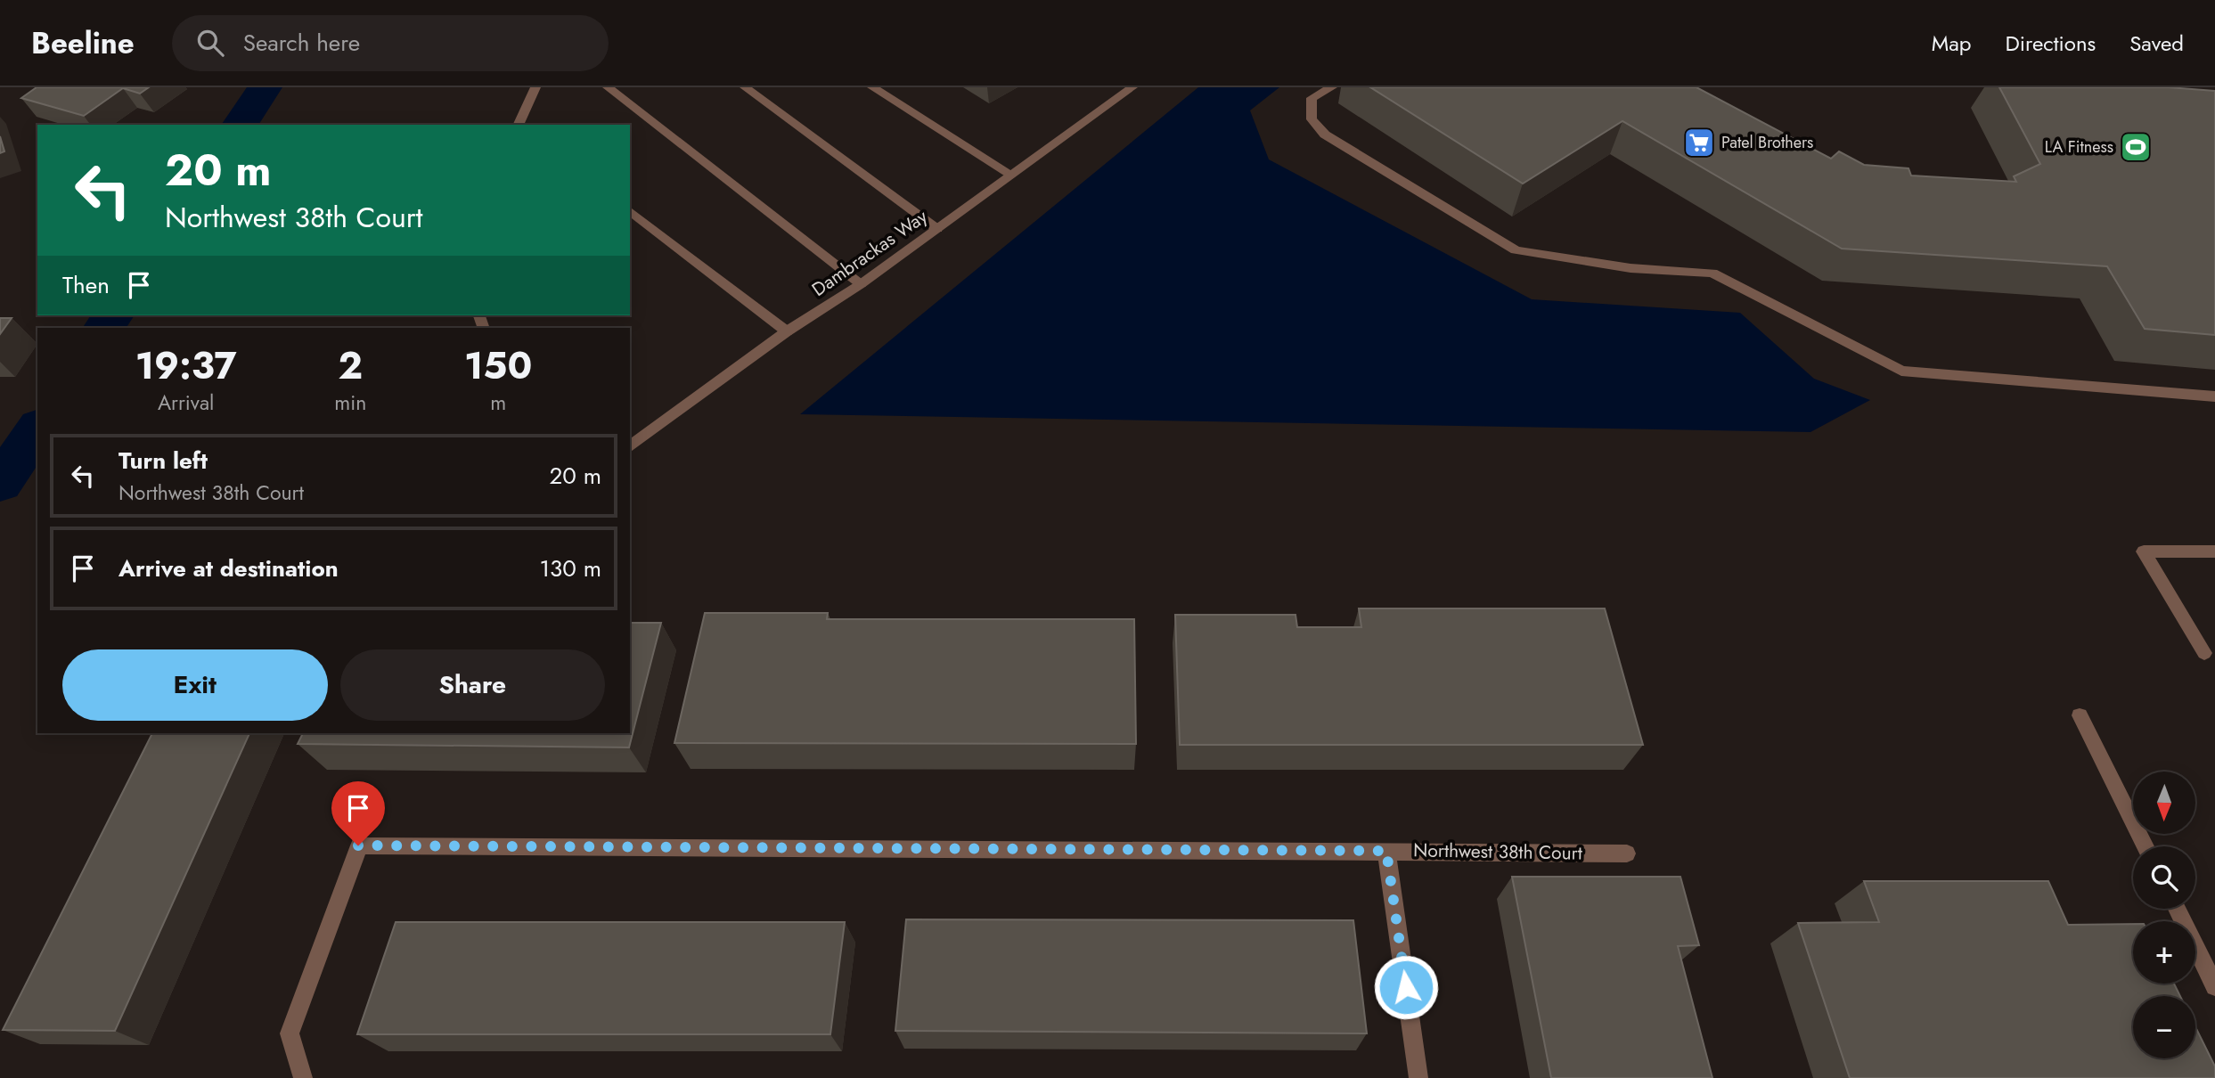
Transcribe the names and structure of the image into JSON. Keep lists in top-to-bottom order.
{
  "streets": {
    "street": ["Dambrackas Way", "Northwest 38th Court"]
  },
  "places": {
    "supermarket": ["Patel Brothers"],
    "sports": ["LA Fitness"]
  },
  "north": "bottom",
  "page": {
    "header": "Beeline",
    "search": "Search here",
    "nav": ["Map", "Directions", "Saved"],
    "turn": ["20 m", "Northwest 38th Court"],
    "then": "Then",
    "eta": [
      "19:37",
      "Arrival",
      "2",
      "min",
      "150",
      "m"
    ],
    "list": [
      {
        "name": "Turn left",
        "note": "Northwest 38th Court",
        "value": "20 m"
      },
      {
        "name": "Arrive at destination",
        "value": "130 m"
      }
    ],
    "buttons": ["Exit", "Share"],
    "map_buttons": ["+", "−"]
  }
}
